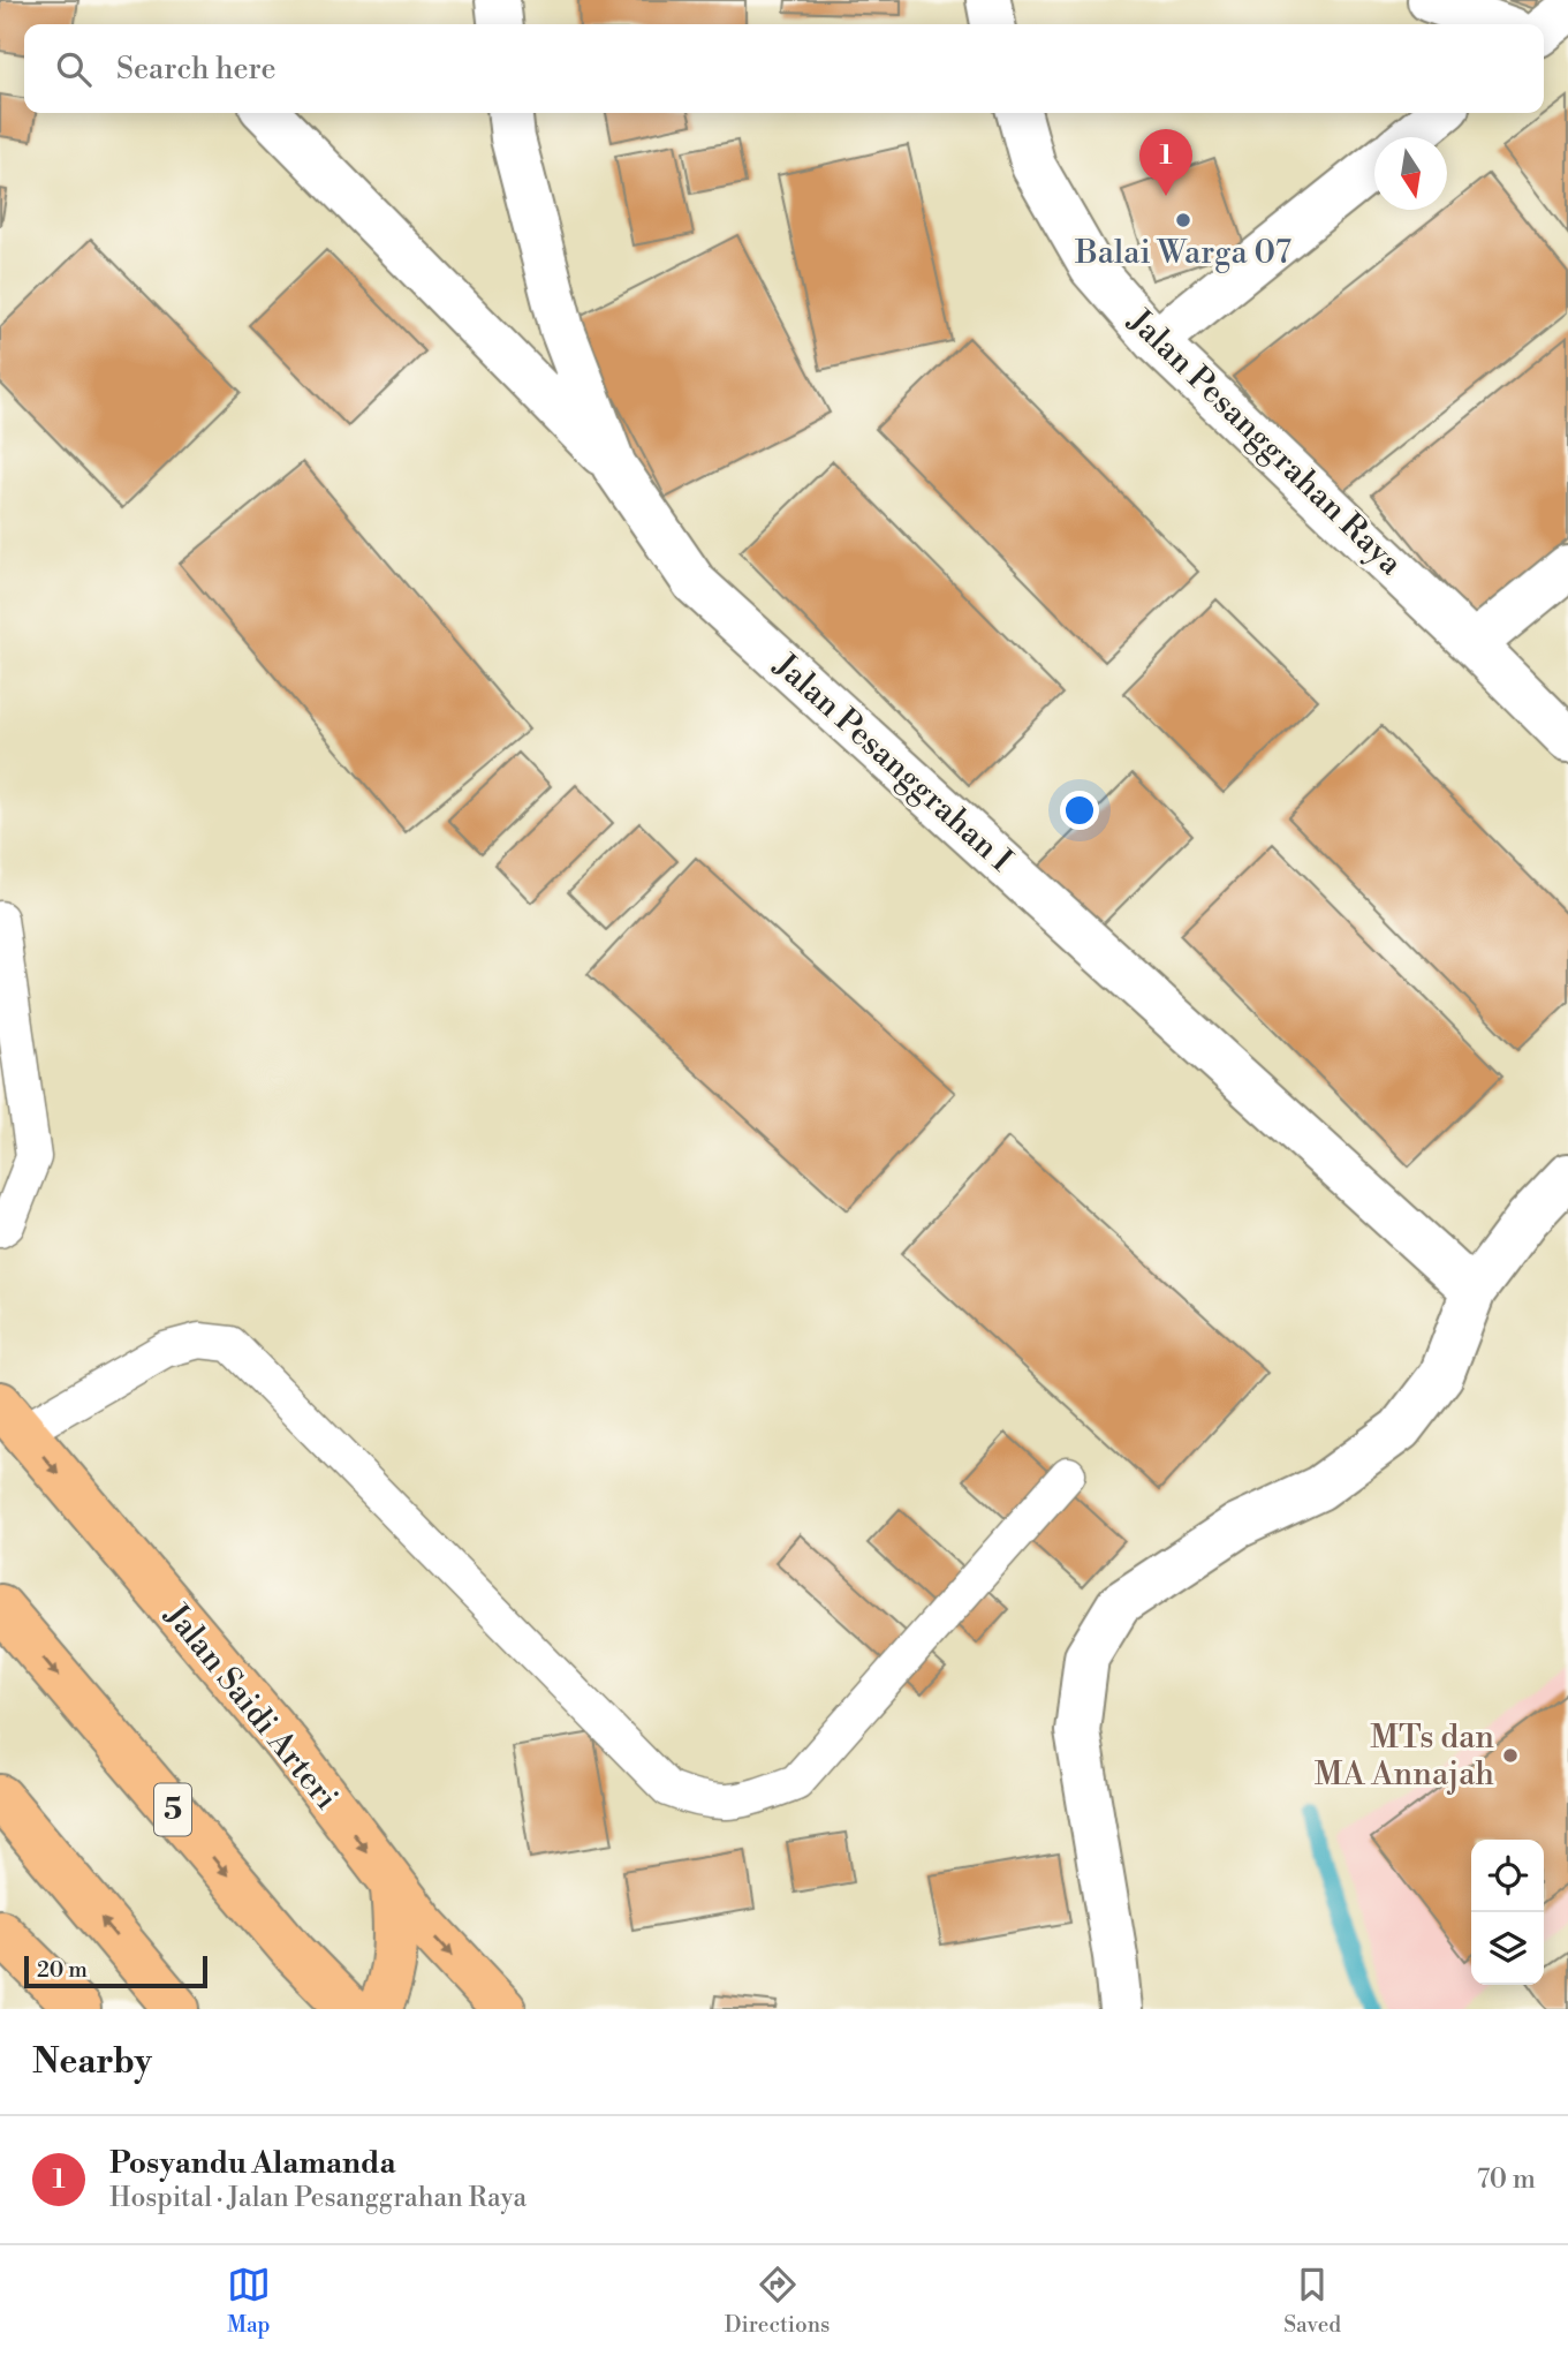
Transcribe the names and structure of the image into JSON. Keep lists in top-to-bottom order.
{
  "streets": {
    "main road": ["Jalan Saidi Arteri", "5"],
    "street": ["Jalan Pesanggrahan Raya", "Jalan Pesanggrahan I"]
  },
  "places": ["Balai Warga 07", "MTs dan MA Annajah"],
  "scale_bar": "20 m",
  "north": "bottom",
  "page": {
    "search": "Search here",
    "pins": "1",
    "scale": "20 m",
    "heading": "Nearby",
    "list": [
      {
        "mark": "1",
        "name": "Posyandu Alamanda",
        "note": "Hospital · Jalan Pesanggrahan Raya",
        "value": "70 m"
      }
    ],
    "nav": ["Map", "Directions", "Saved"]
  }
}
